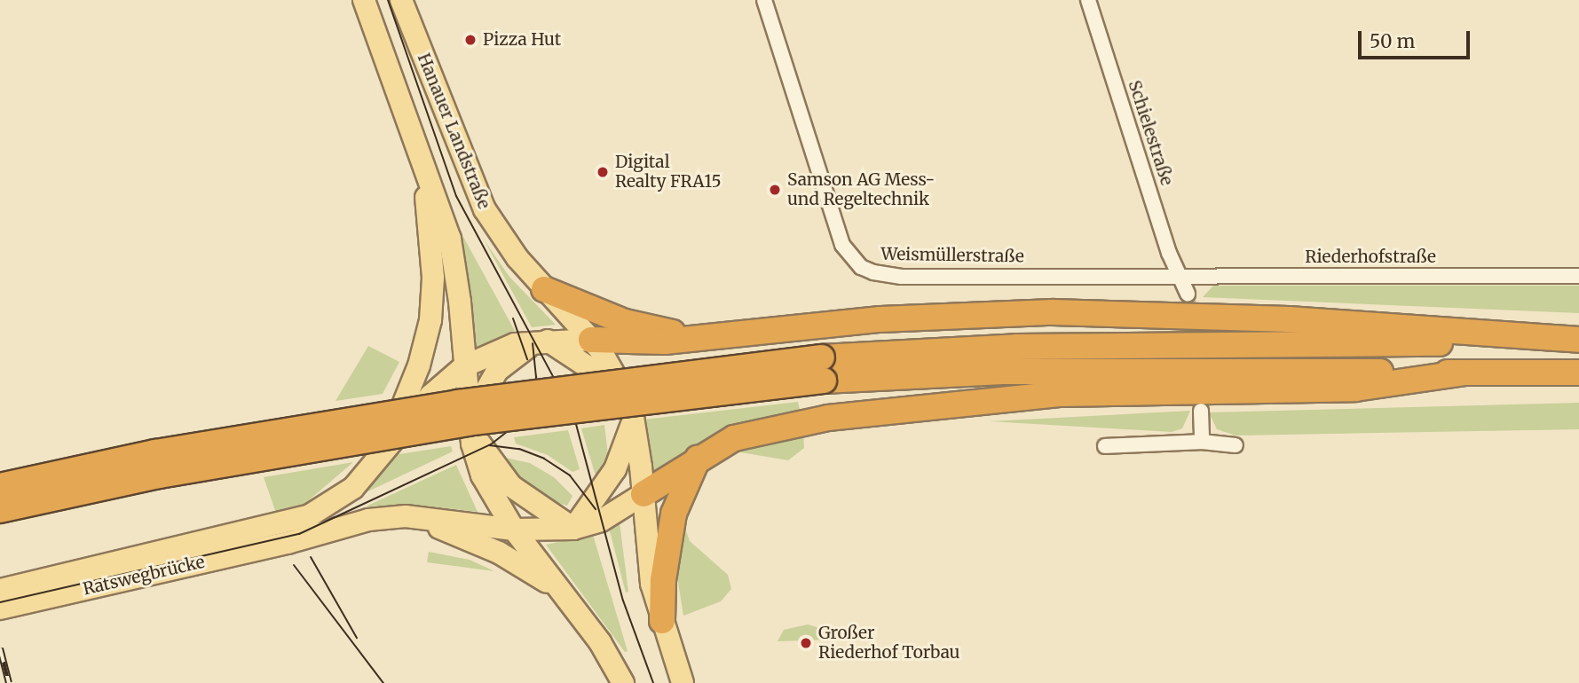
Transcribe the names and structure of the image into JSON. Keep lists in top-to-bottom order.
{
  "streets": {
    "main road": ["Hanauer Landstraße", "Ratswegbrücke"],
    "street": ["Schielestraße", "Weismüllerstraße", "Riederhofstraße"]
  },
  "crossings": [
    ["Schielestraße", "Weismüllerstraße"],
    ["Schielestraße", "Riederhofstraße"],
    ["Weismüllerstraße", "Riederhofstraße"]
  ],
  "places": [
    "Pizza Hut",
    "Digital Realty FRA15",
    "Samson AG Mess- und Regeltechnik",
    "Großer Riederhof Torbau"
  ],
  "scale_bar": "50 m"
}
